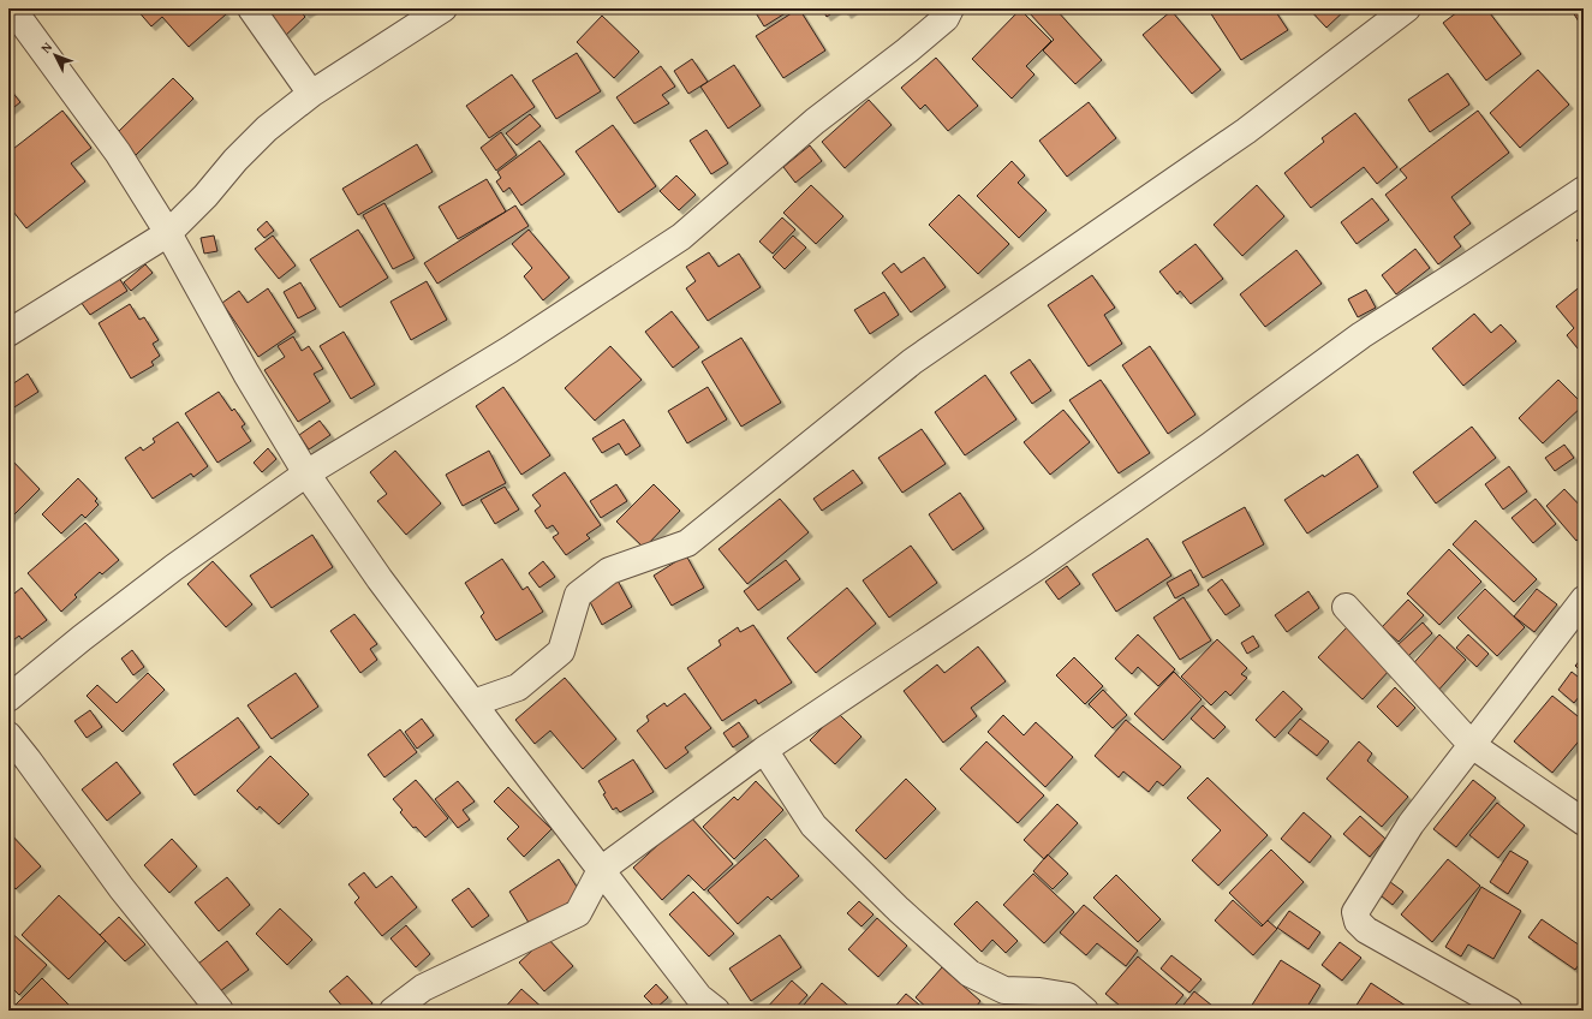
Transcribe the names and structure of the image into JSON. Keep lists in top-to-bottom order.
{
  "north": "top left"
}
